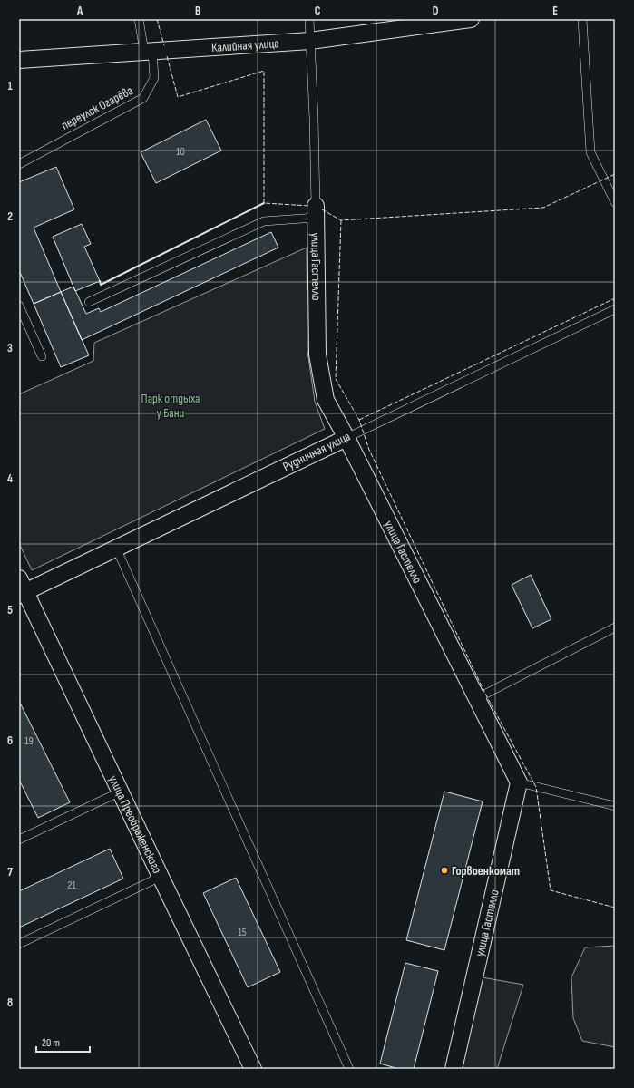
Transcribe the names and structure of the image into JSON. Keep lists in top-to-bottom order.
{
  "streets": {
    "street": [
      "Калийная улица",
      "улица Гастелло",
      "Рудничная улица",
      "улица Преображенского"
    ],
    "lane": ["переулок Огарёва"]
  },
  "crossings": [
    ["Калийная улица", "переулок Огарёва"],
    ["Калийная улица", "улица Гастелло"],
    ["улица Гастелло", "Рудничная улица"],
    ["Рудничная улица", "улица Преображенского"]
  ],
  "parks": ["Парк отдыха у Бани"],
  "places": ["Горвоенкомат"],
  "house_numbers": [
    "10",
    "19",
    "21",
    "15"
  ],
  "scale_bar": "20 m",
  "grid": {
    "columns": [
      "A",
      "B",
      "C",
      "D",
      "E"
    ],
    "rows": [
      "1",
      "2",
      "3",
      "4",
      "5",
      "6",
      "7",
      "8"
    ]
  }
}
